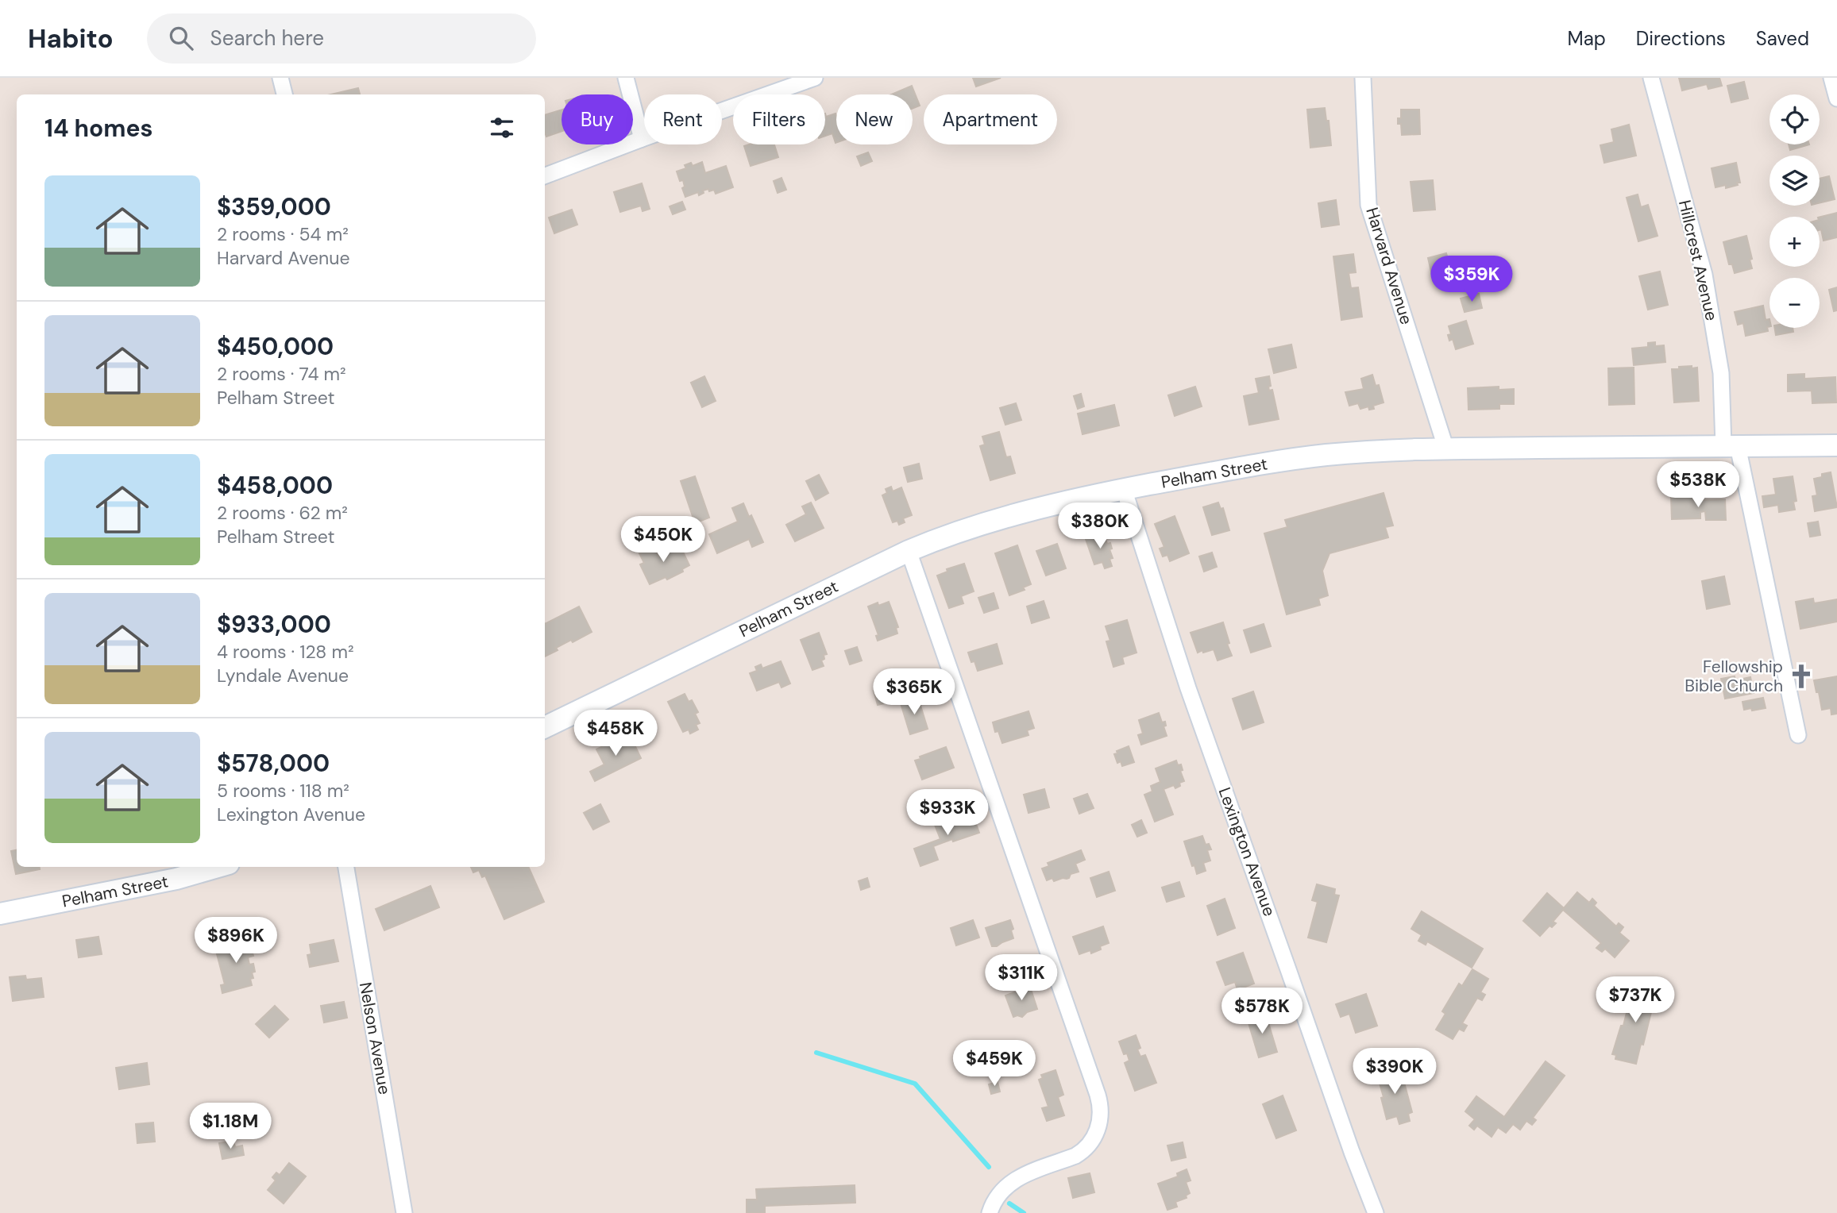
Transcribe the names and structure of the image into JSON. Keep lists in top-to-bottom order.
{
  "streets": {
    "street": [
      "Hillcrest Avenue",
      "Harvard Avenue",
      "Pelham Street",
      "Lexington Avenue",
      "Nelson Avenue"
    ]
  },
  "crossings": [
    ["Hillcrest Avenue", "Pelham Street"],
    ["Harvard Avenue", "Pelham Street"],
    ["Pelham Street", "Lexington Avenue"]
  ],
  "places": {
    "church": ["Fellowship Bible Church"]
  },
  "page": {
    "header": "Habito",
    "search": "Search here",
    "nav": ["Map", "Directions", "Saved"],
    "map_buttons": ["+", "−"],
    "chip": [
      "Buy",
      "Rent",
      "Filters",
      "New",
      "Apartment"
    ],
    "heading": "14 homes",
    "list": [
      {
        "name": "$359,000",
        "note": "2 rooms · 54 m² · Harvard Avenue"
      },
      {
        "name": "$450,000",
        "note": "2 rooms · 74 m² · Pelham Street"
      },
      {
        "name": "$458,000",
        "note": "2 rooms · 62 m² · Pelham Street"
      },
      {
        "name": "$933,000",
        "note": "4 rooms · 128 m² · Lyndale Avenue"
      },
      {
        "name": "$578,000",
        "note": "5 rooms · 118 m² · Lexington Avenue"
      }
    ],
    "price": [
      "$359K",
      "$538K",
      "$380K",
      "$450K",
      "$365K",
      "$458K",
      "$933K",
      "$896K",
      "$311K",
      "$737K",
      "$578K",
      "$459K",
      "$390K",
      "$1.18M"
    ]
  }
}
